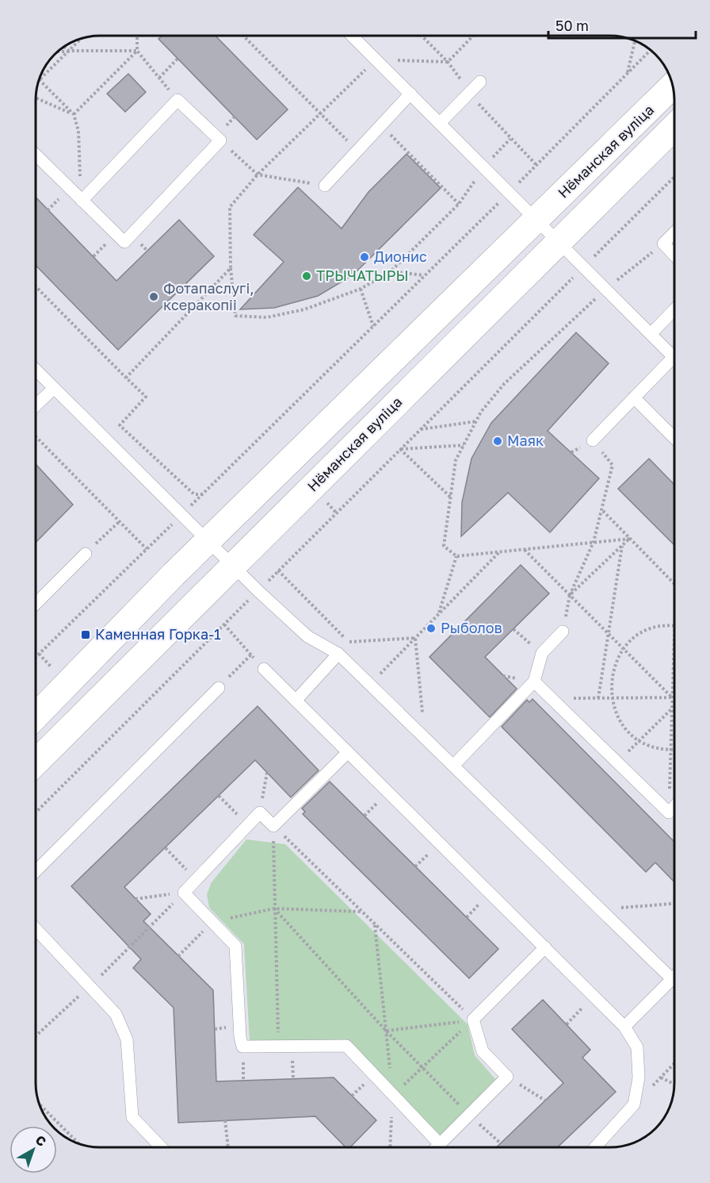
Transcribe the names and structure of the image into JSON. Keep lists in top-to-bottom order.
{
  "streets": {
    "main road": ["Нёманская вуліца"]
  },
  "places": {
    "other": [
      "Дионис",
      "ТРЫЧАТЫРЫ",
      "Фотапаслугі, ксеракопіі",
      "Маяк",
      "Рыболов"
    ],
    "transit": ["Каменная Горка-1"]
  },
  "scale_bar": "50 m",
  "north": "top right"
}
